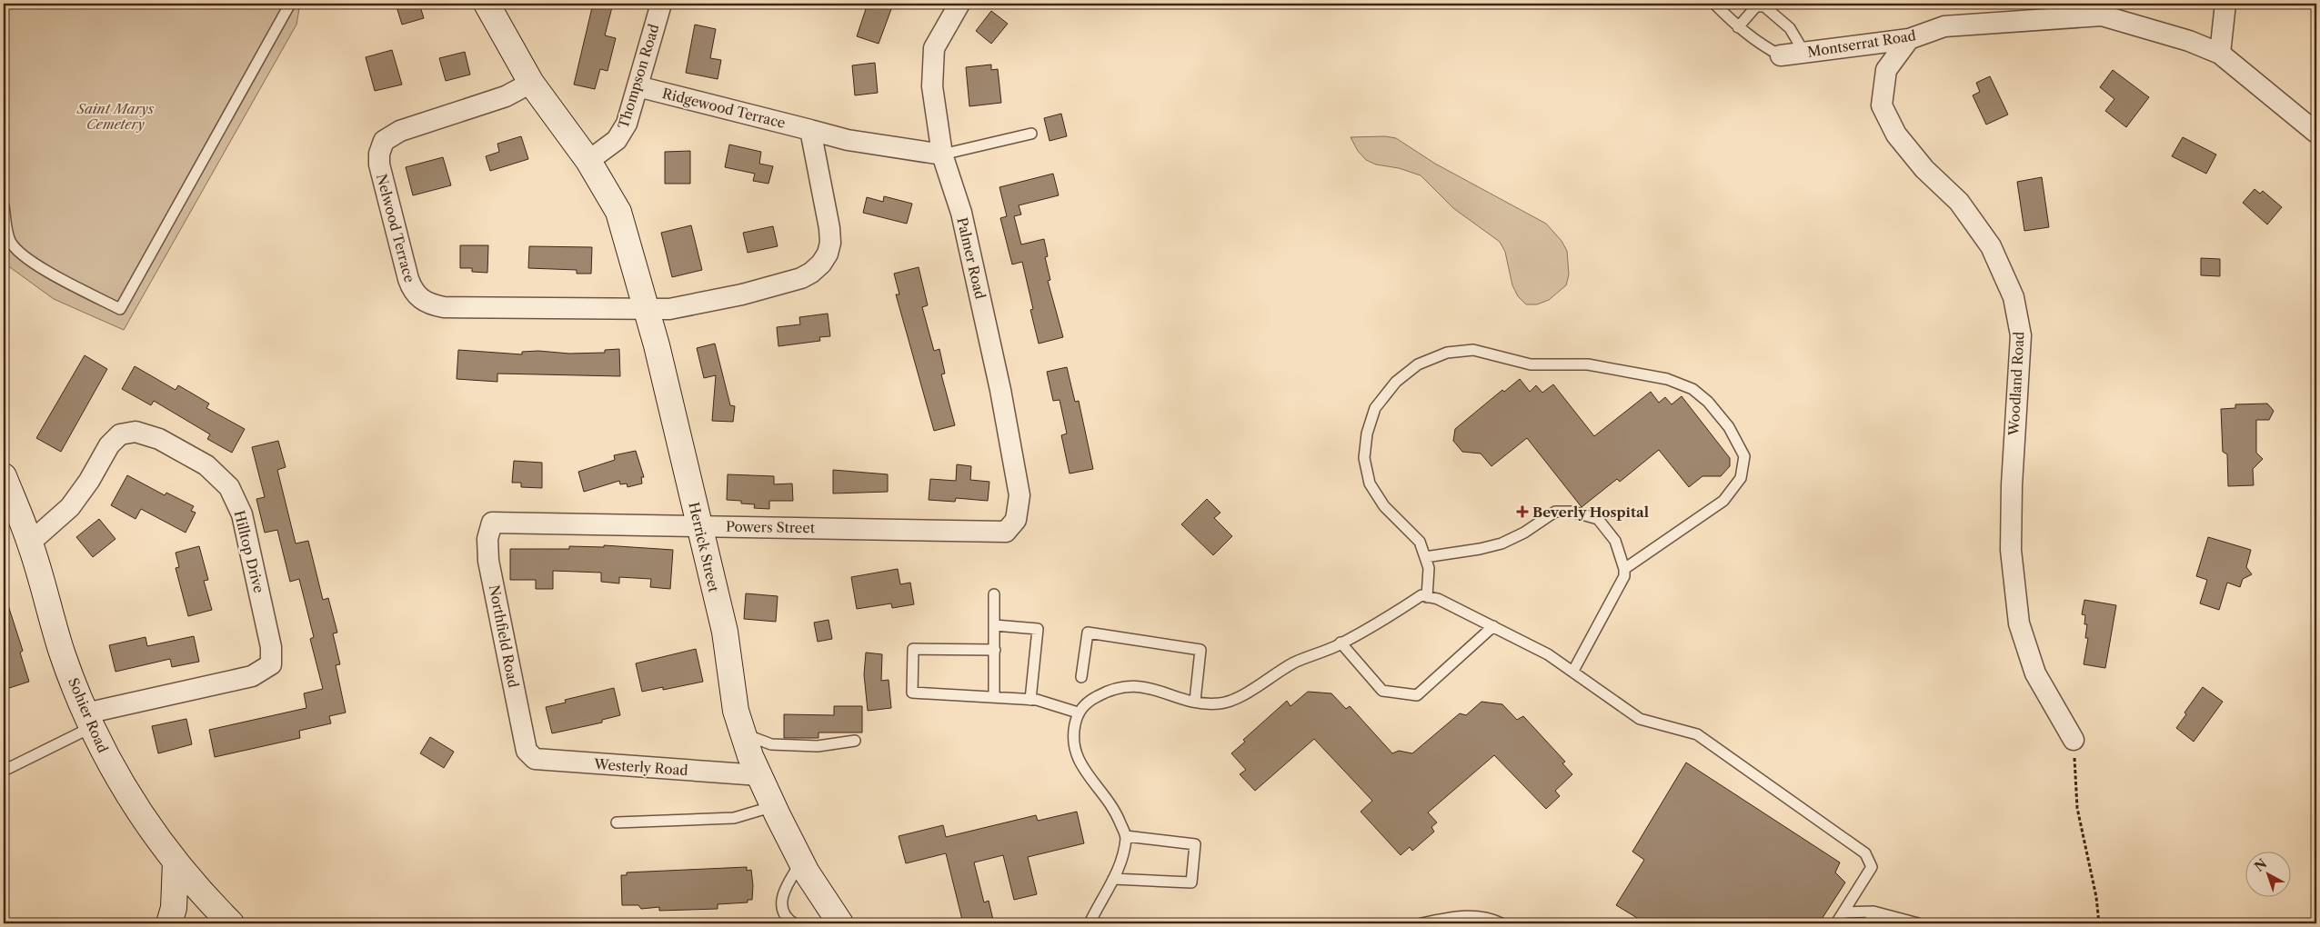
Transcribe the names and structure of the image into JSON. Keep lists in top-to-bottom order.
{
  "streets": {
    "street": [
      "Montserrat Road",
      "Thompson Road",
      "Ridgewood Terrace",
      "Nelwood Terrace",
      "Palmer Road",
      "Woodland Road",
      "Powers Street",
      "Herrick Street",
      "Hilltop Drive",
      "Northfield Road",
      "Sohier Road",
      "Westerly Road"
    ]
  },
  "crossings": [
    ["Montserrat Road", "Woodland Road"],
    ["Thompson Road", "Ridgewood Terrace"],
    ["Thompson Road", "Herrick Street"],
    ["Ridgewood Terrace", "Palmer Road"],
    ["Nelwood Terrace", "Herrick Street"],
    ["Palmer Road", "Powers Street"],
    ["Powers Street", "Herrick Street"],
    ["Powers Street", "Northfield Road"],
    ["Herrick Street", "Westerly Road"],
    ["Hilltop Drive", "Sohier Road"],
    ["Northfield Road", "Westerly Road"]
  ],
  "parks": ["Saint Marys Cemetery"],
  "places": {
    "health": ["Beverly Hospital"]
  },
  "north": "top left"
}
